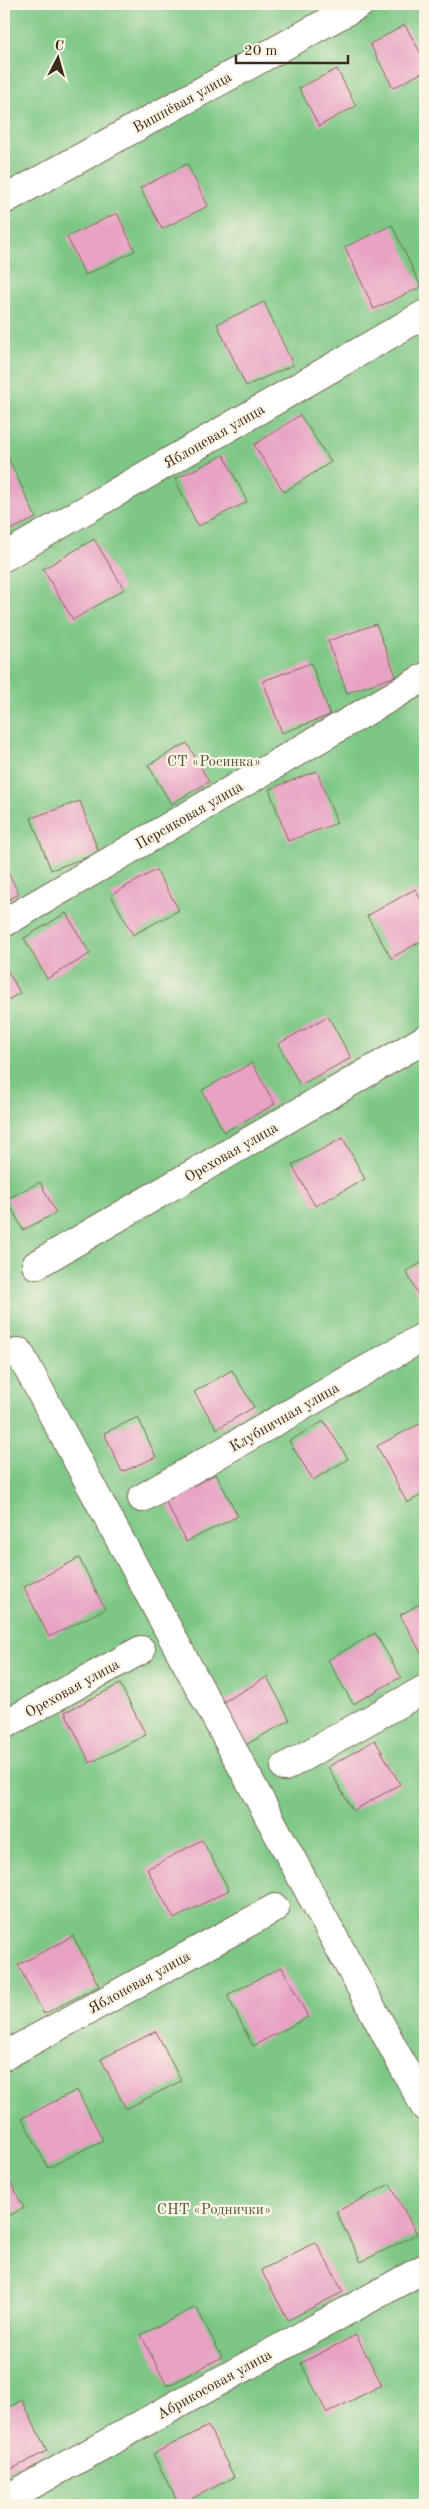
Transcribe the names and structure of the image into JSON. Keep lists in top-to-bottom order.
{
  "streets": {
    "street": [
      "Вишнёвая улица",
      "Яблоневая улица",
      "Персиковая улица",
      "Ореховая улица",
      "Клубничная улица",
      "Абрикосовая улица"
    ]
  },
  "parks": ["СТ «Росинка»", "СНТ «Роднички»"],
  "scale_bar": "20 m",
  "north": "top"
}
